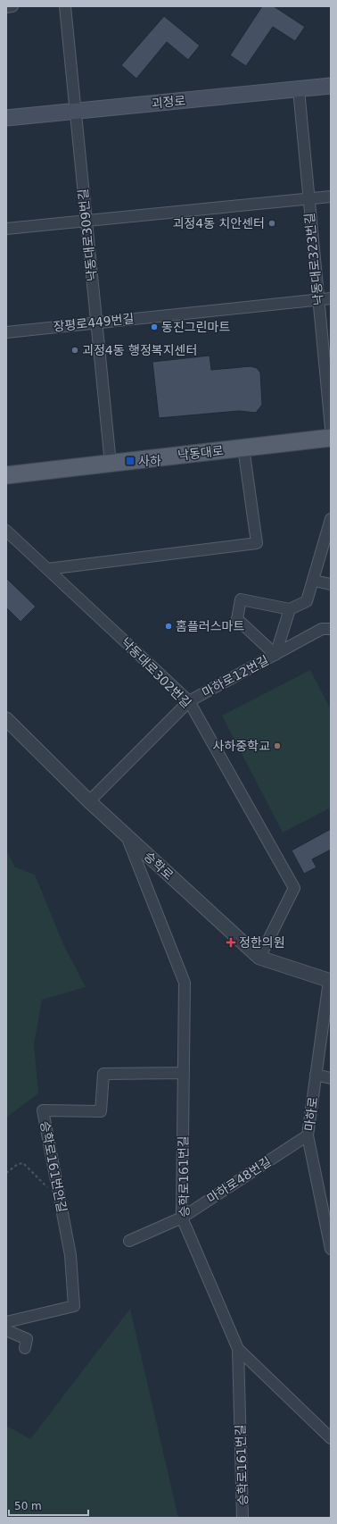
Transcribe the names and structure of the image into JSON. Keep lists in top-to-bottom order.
{
  "streets": {
    "main road": ["괴정로", "낙동대로"],
    "street": [
      "낙동대로309번길",
      "낙동대로323번길",
      "장평로449번길",
      "낙동대로302번길",
      "마하로12번길",
      "승학로",
      "마하로",
      "승학로161번안길",
      "승학로161번길",
      "마하로48번길"
    ]
  },
  "crossings": [
    ["괴정로", "낙동대로309번길"],
    ["괴정로", "낙동대로323번길"],
    ["낙동대로309번길", "장평로449번길"],
    ["낙동대로309번길", "낙동대로"],
    ["낙동대로323번길", "장평로449번길"],
    ["낙동대로302번길", "마하로12번길"],
    ["낙동대로302번길", "승학로"],
    ["마하로12번길", "승학로"],
    ["승학로", "마하로"],
    ["승학로", "승학로161번길"],
    ["마하로", "마하로48번길"],
    ["승학로161번안길", "승학로161번길"],
    ["승학로161번길", "마하로48번길"]
  ],
  "places": {
    "other": [
      "괴정4동 치안센터",
      "동진그린마트",
      "괴정4동 행정복지센터",
      "홈플러스마트",
      "사하중학교"
    ],
    "transit": ["사하"],
    "health": ["정한의원"]
  },
  "scale_bar": "50 m"
}
